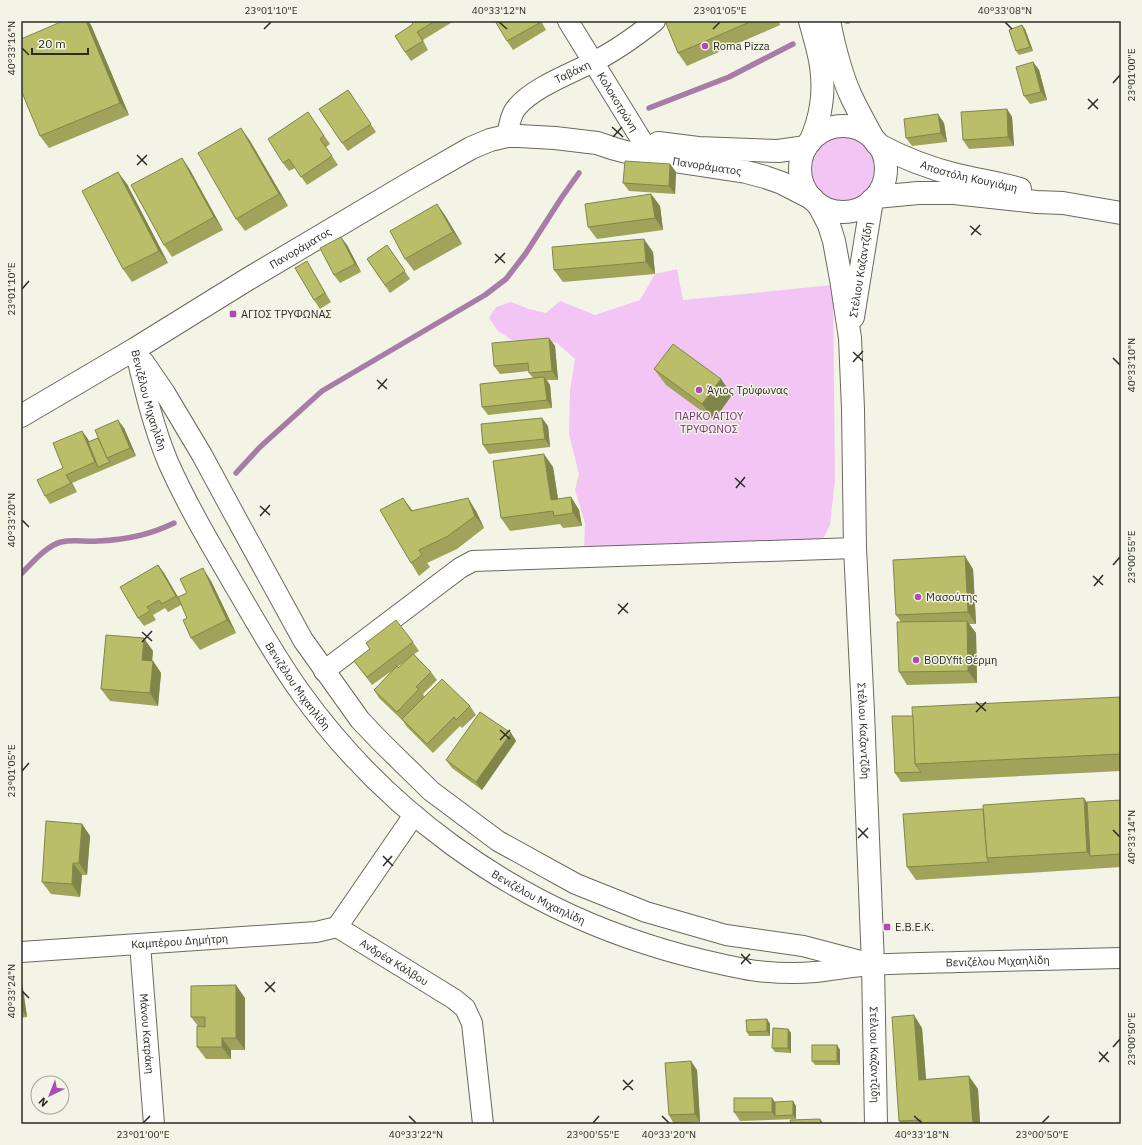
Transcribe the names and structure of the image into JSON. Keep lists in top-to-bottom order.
{
  "streets": {
    "main road": ["Πανοράματος", "Αποστόλη Κουγιάμη", "Στέλιου Καζαντζίδη"],
    "street": [
      "Ταβάκη",
      "Κολοκοτρώνη",
      "Βενιζέλου Μιχαηλίδη",
      "Καμπέρου Δημήτρη",
      "Ανδρέα Κάλβου",
      "Μάνου Κατράκη"
    ]
  },
  "crossings": [
    ["Ταβάκη", "Κολοκοτρώνη"],
    ["Ταβάκη", "Πανοράματος"],
    ["Κολοκοτρώνη", "Πανοράματος"],
    ["Πανοράματος", "Αποστόλη Κουγιάμη"],
    ["Πανοράματος", "Στέλιου Καζαντζίδη"],
    ["Πανοράματος", "Βενιζέλου Μιχαηλίδη"],
    ["Αποστόλη Κουγιάμη", "Στέλιου Καζαντζίδη"],
    ["Στέλιου Καζαντζίδη", "Βενιζέλου Μιχαηλίδη"],
    ["Καμπέρου Δημήτρη", "Ανδρέα Κάλβου"],
    ["Καμπέρου Δημήτρη", "Μάνου Κατράκη"]
  ],
  "parks": ["ΠΑΡΚΟ ΑΓΙΟΥ ΤΡΥΦΩΝΟΣ"],
  "places": {
    "other": [
      "Roma Pizza",
      "Άγιος Τρύφωνας",
      "Μασούτης",
      "BODYfit Θέρμη"
    ],
    "transit": ["ΑΓΙΟΣ ΤΡΥΦΩΝΑΣ", "Ε.Β.Ε.Κ."]
  },
  "scale_bar": "20 m",
  "north": "bottom left",
  "coordinates": [
    "23°01'10\"E",
    "40°33'12\"N",
    "23°01'05\"E",
    "40°33'08\"N",
    "40°33'16\"N",
    "23°01'00\"E",
    "40°33'10\"N",
    "40°33'20\"N",
    "23°00'55\"E",
    "40°33'14\"N",
    "40°33'24\"N",
    "23°00'50\"E",
    "40°33'22\"N",
    "40°33'18\"N"
  ]
}
